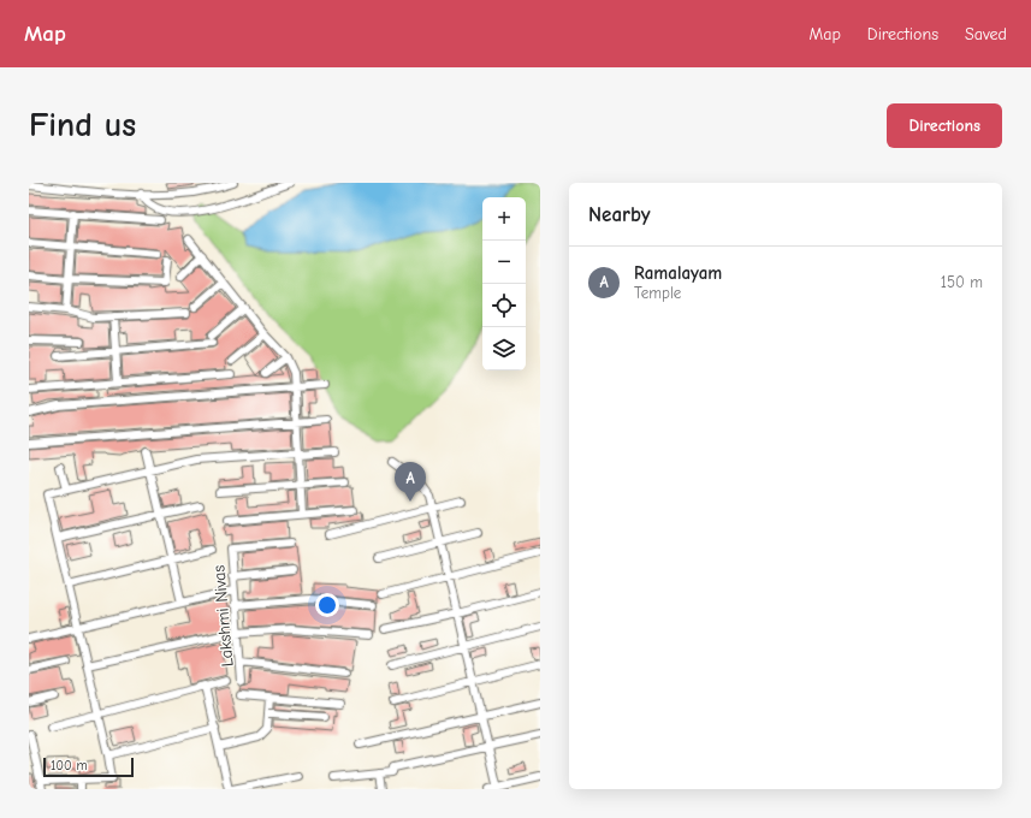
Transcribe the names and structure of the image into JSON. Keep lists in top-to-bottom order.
{
  "streets": {
    "street": ["Lakshmi Nivas"]
  },
  "scale_bar": "100 m",
  "page": {
    "header": "Map",
    "nav": ["Map", "Directions", "Saved"],
    "buttons": "Directions",
    "title": "Find us",
    "heading": "Nearby",
    "map_buttons": ["+", "−"],
    "list": [
      {
        "mark": "A",
        "name": "Ramalayam",
        "note": "Temple",
        "value": "150 m"
      }
    ],
    "pins": "A",
    "scale": "100 m"
  }
}
